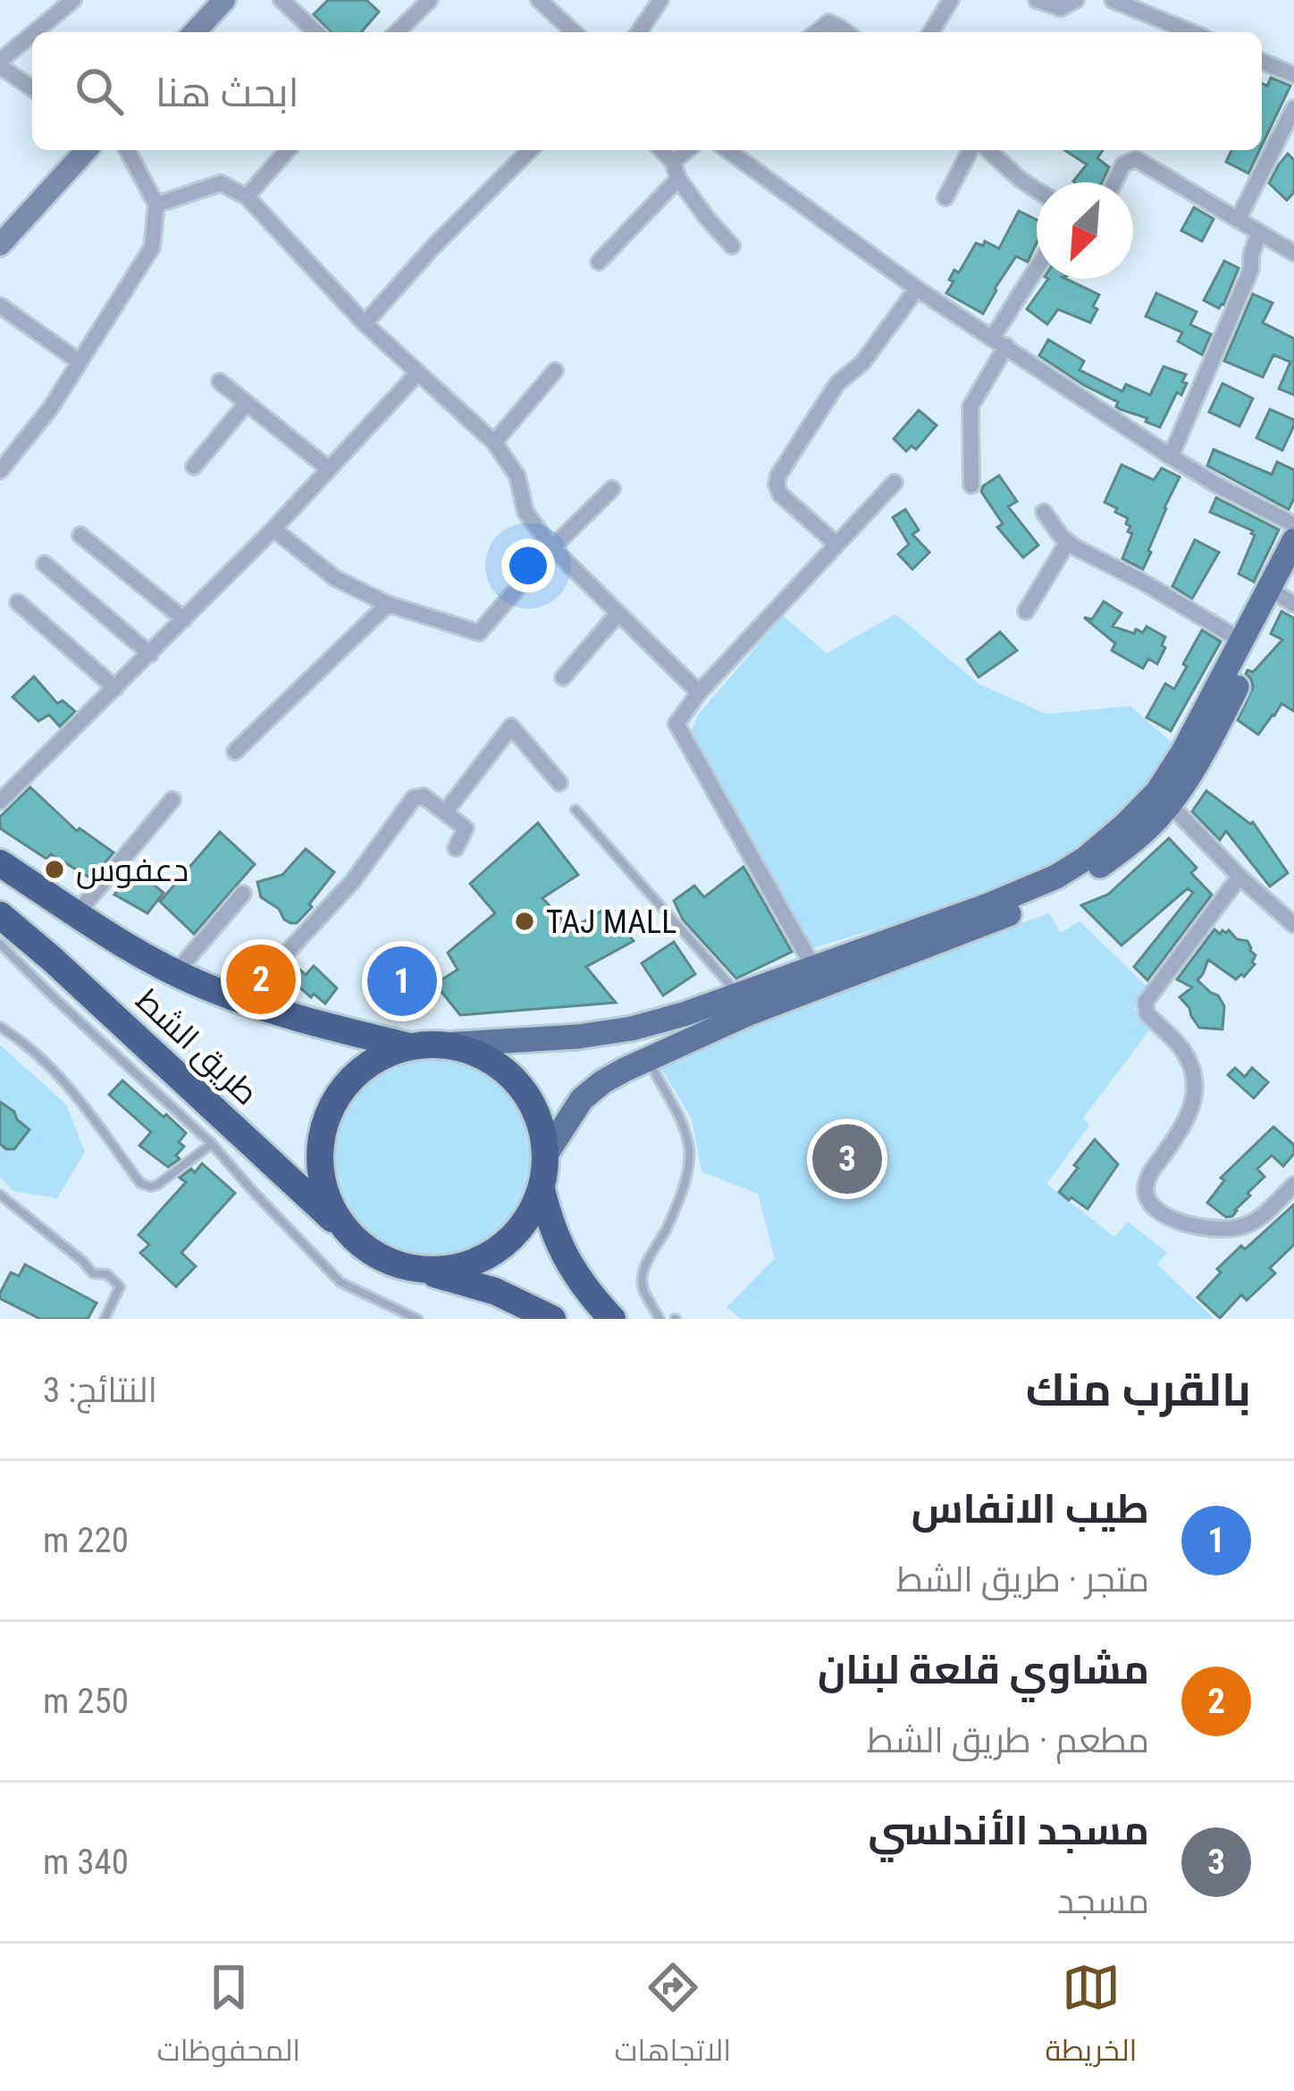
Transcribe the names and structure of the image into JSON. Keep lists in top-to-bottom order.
{
  "streets": {
    "highway": ["طريق الشط"]
  },
  "places": ["دعفوس", "TAJ MALL"],
  "north": "bottom left",
  "page": {
    "search": "ابحث هنا",
    "pins": ["2", "1", "3"],
    "heading": ["بالقرب منك", "النتائج: 3"],
    "list": [
      {
        "mark": "1",
        "name": "طيب الانفاس",
        "note": "متجر · طريق الشط",
        "value": "220 m"
      },
      {
        "mark": "2",
        "name": "مشاوي قلعة لبنان",
        "note": "مطعم · طريق الشط",
        "value": "250 m"
      },
      {
        "mark": "3",
        "name": "مسجد الأندلسي",
        "note": "مسجد",
        "value": "340 m"
      }
    ],
    "nav": ["الخريطة", "الاتجاهات", "المحفوظات"]
  }
}
